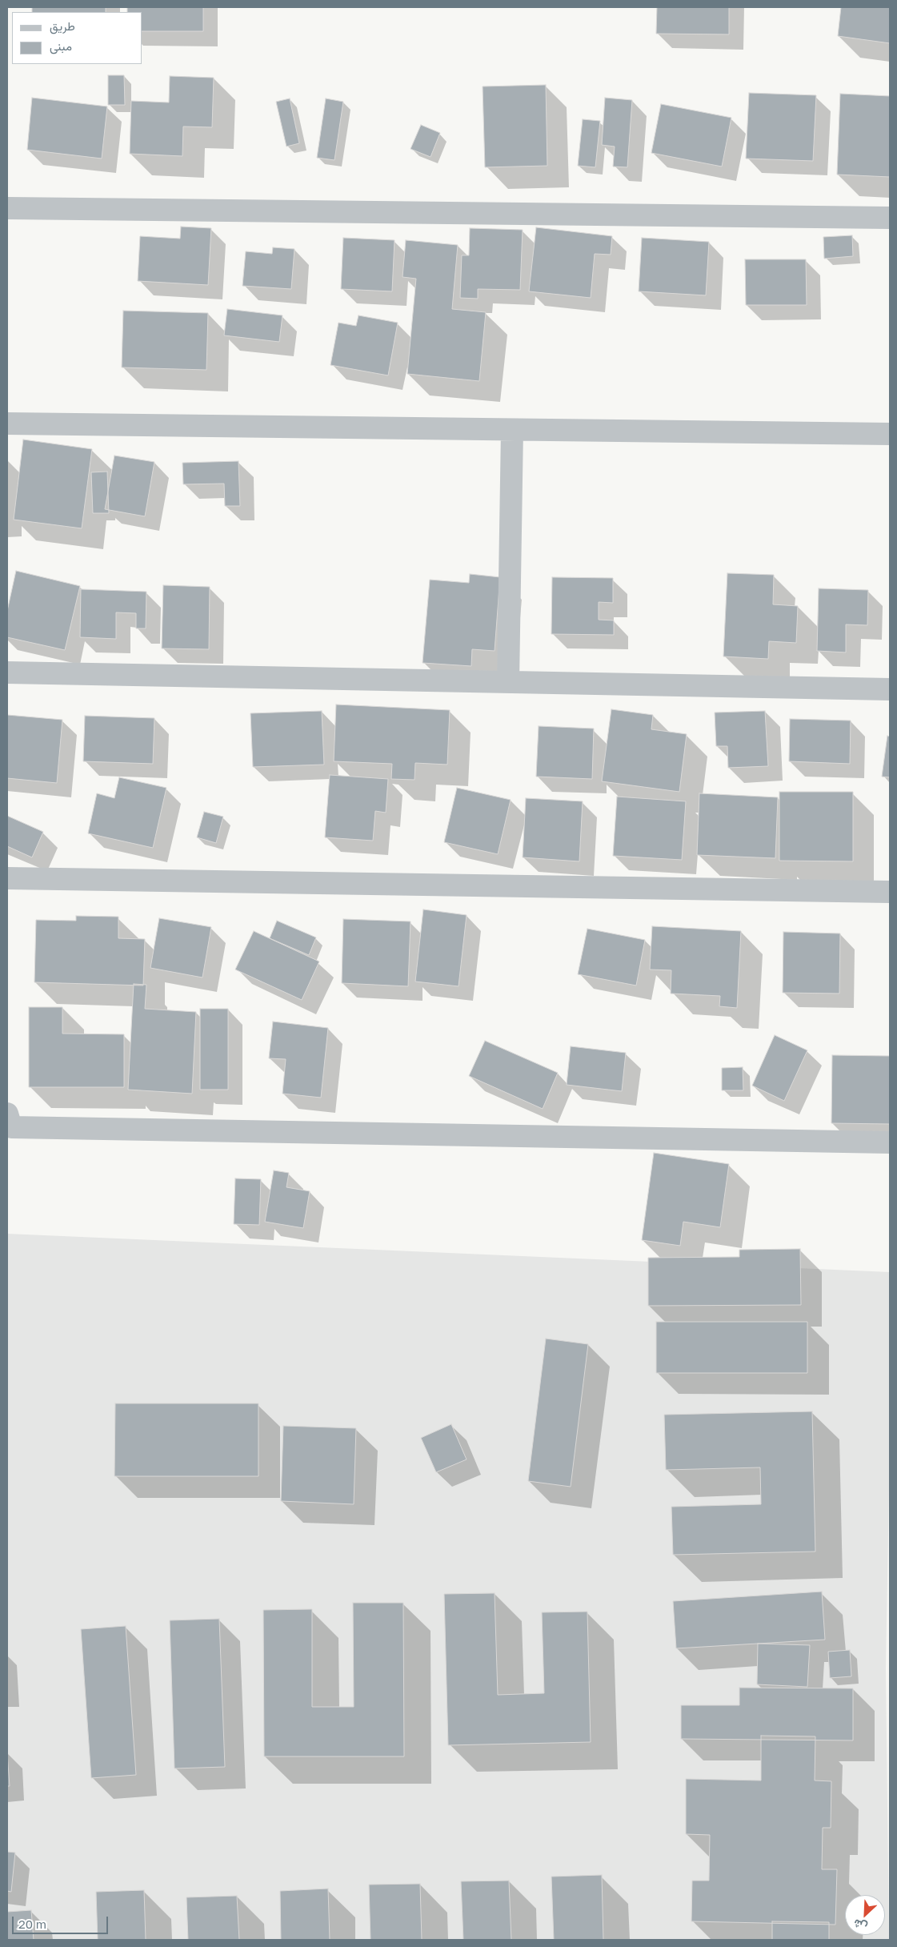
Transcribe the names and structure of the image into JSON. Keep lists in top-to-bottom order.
{
  "legend": ["طريق", "مبنى"],
  "scale_bar": "20 m",
  "north": "bottom left"
}
